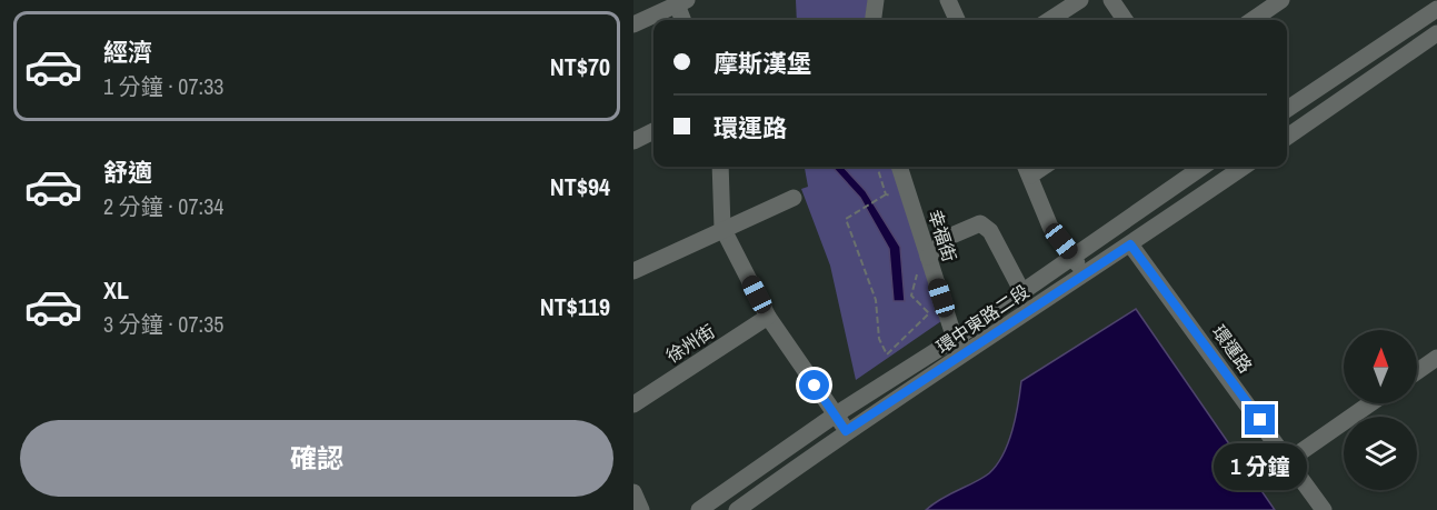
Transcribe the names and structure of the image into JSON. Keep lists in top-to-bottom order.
{
  "streets": {
    "street": [
      "幸福街",
      "環中東路二段",
      "徐州街",
      "環運路"
    ]
  },
  "crossings": [
    ["幸福街", "環中東路二段"],
    ["環中東路二段", "環運路"]
  ],
  "north": "top",
  "page": {
    "list": [
      {
        "name": "經濟",
        "note": "1 分鐘 · 07:33",
        "value": "NT$70"
      },
      {
        "name": "舒適",
        "note": "2 分鐘 · 07:34",
        "value": "NT$94"
      },
      {
        "name": "XL",
        "note": "3 分鐘 · 07:35",
        "value": "NT$119"
      }
    ],
    "banner": ["摩斯漢堡", "環運路"],
    "buttons": "確認",
    "bubble": "1 分鐘"
  }
}
